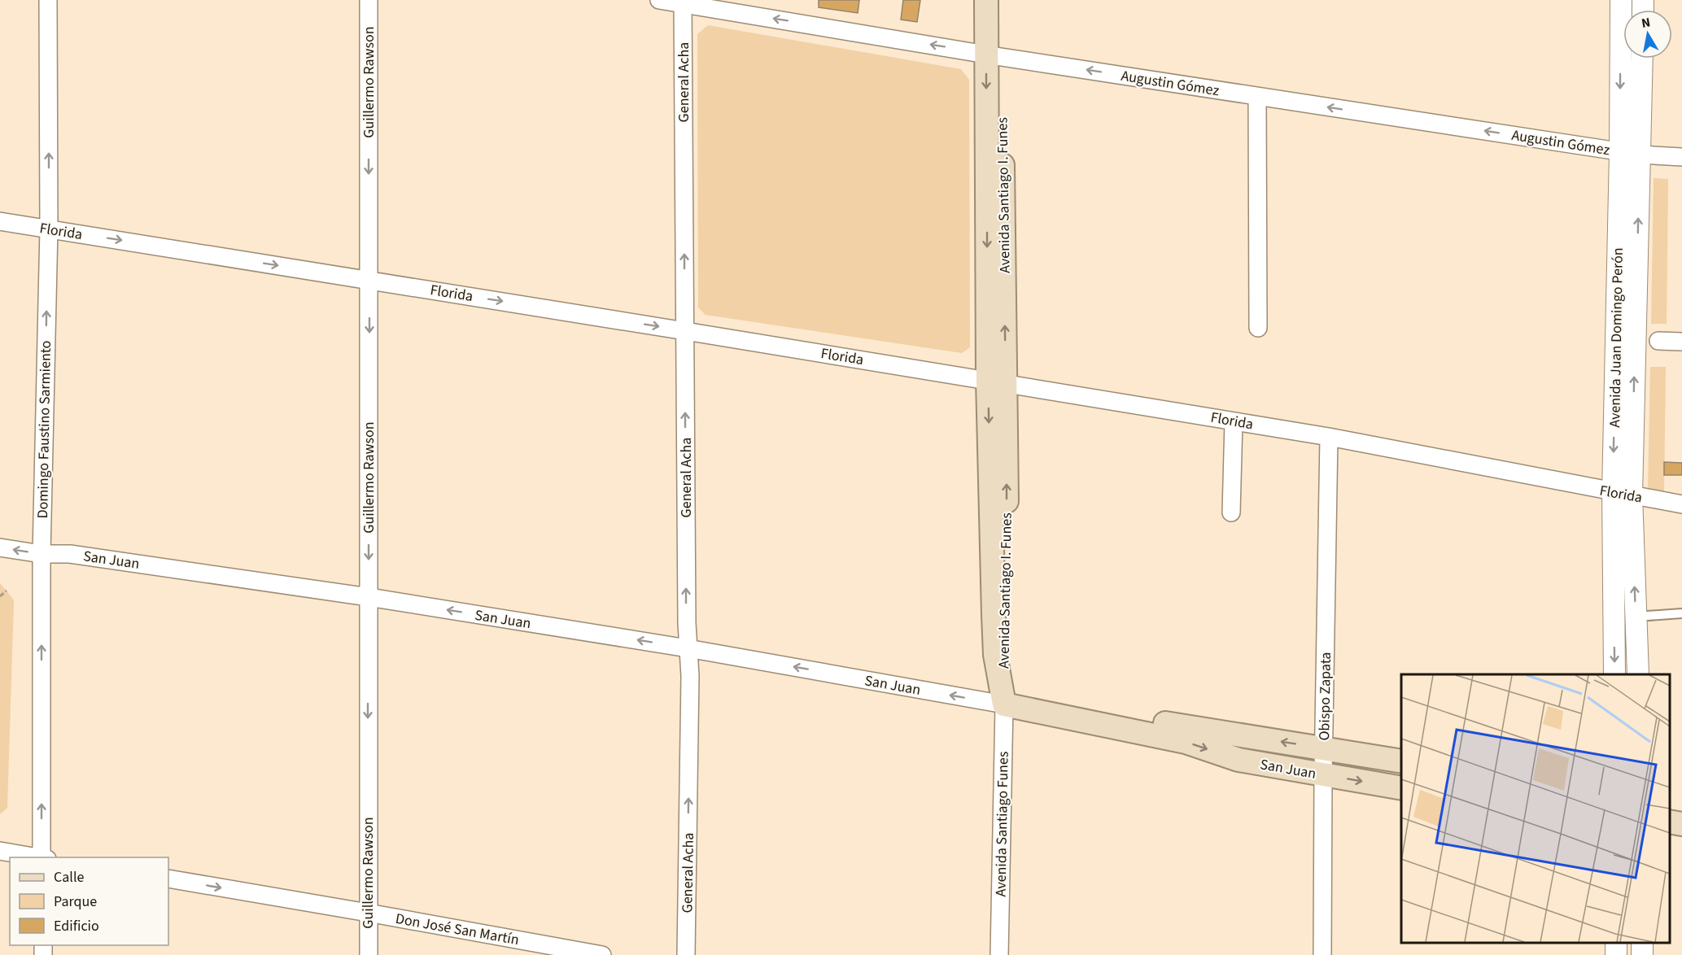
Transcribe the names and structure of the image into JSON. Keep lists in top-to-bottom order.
{
  "streets": {
    "main road": ["Avenida Santiago I. Funes", "San Juan"],
    "street": [
      "Guillermo Rawson",
      "General Acha",
      "Augustin Gómez",
      "Florida",
      "Avenida Juan Domingo Perón",
      "Domingo Faustino Sarmiento",
      "Obispo Zapata",
      "Avenida Santiago Funes",
      "Don José San Martín"
    ]
  },
  "crossings": [
    ["Guillermo Rawson", "Florida"],
    ["Guillermo Rawson", "San Juan"],
    ["Guillermo Rawson", "Don José San Martín"],
    ["General Acha", "Augustin Gómez"],
    ["General Acha", "Florida"],
    ["General Acha", "San Juan"],
    ["Augustin Gómez", "Avenida Santiago I. Funes"],
    ["Augustin Gómez", "Avenida Juan Domingo Perón"],
    ["Avenida Santiago I. Funes", "Florida"],
    ["Avenida Santiago I. Funes", "San Juan"],
    ["Avenida Santiago I. Funes", "Avenida Santiago Funes"],
    ["Florida", "Avenida Juan Domingo Perón"],
    ["Florida", "Domingo Faustino Sarmiento"],
    ["Florida", "Obispo Zapata"],
    ["Domingo Faustino Sarmiento", "San Juan"],
    ["San Juan", "Obispo Zapata"],
    ["San Juan", "Avenida Santiago Funes"]
  ],
  "one_way": [
    "Guillermo Rawson",
    "General Acha",
    "Augustin Gómez",
    "Florida",
    "Domingo Faustino Sarmiento",
    "Don José San Martín"
  ],
  "legend": ["Calle", "Parque", "Edificio"],
  "north": "top"
}
